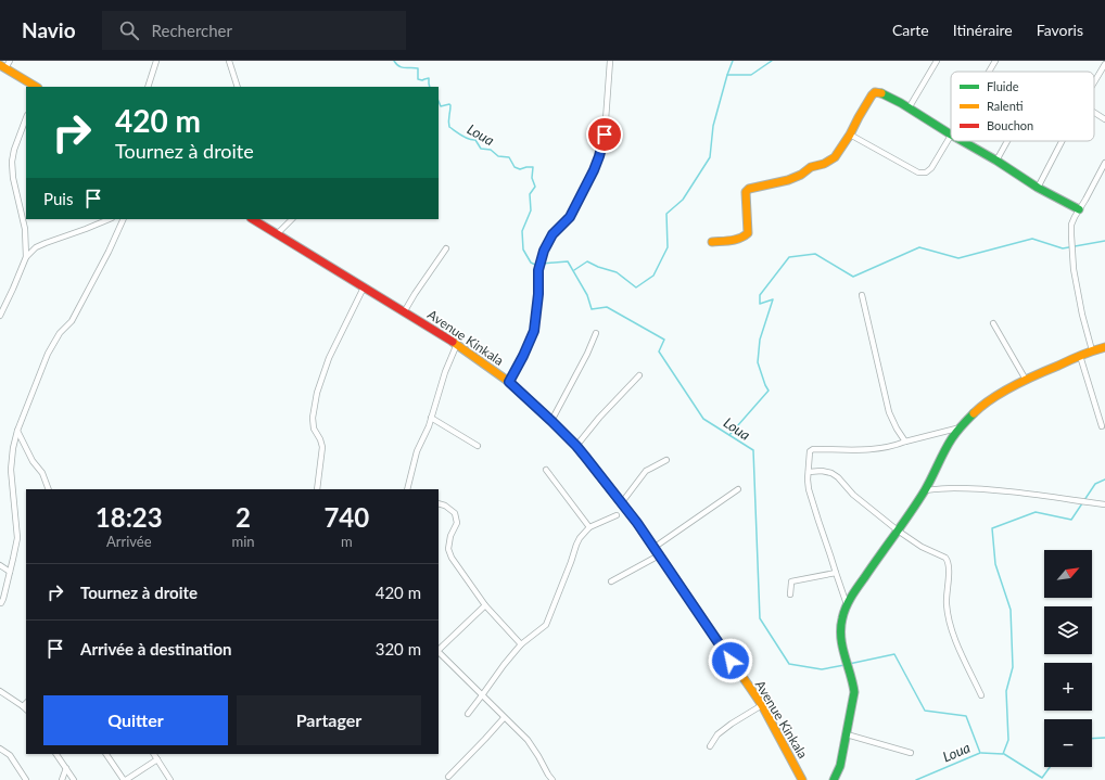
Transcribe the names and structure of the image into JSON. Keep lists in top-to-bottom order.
{
  "streets": {
    "street": ["Avenue Kinkala"]
  },
  "water": ["Loua"],
  "legend": ["Fluide", "Ralenti", "Bouchon"],
  "north": "top right",
  "page": {
    "header": "Navio",
    "search": "Rechercher",
    "nav": ["Carte", "Itinéraire", "Favoris"],
    "turn": ["420 m", "Tournez à droite"],
    "then": "Puis",
    "eta": [
      "18:23",
      "Arrivée",
      "2",
      "min",
      "740",
      "m"
    ],
    "map_buttons": ["+", "−"],
    "list": [
      {
        "name": "Tournez à droite",
        "value": "420 m"
      },
      {
        "name": "Arrivée à destination",
        "value": "320 m"
      }
    ],
    "buttons": ["Quitter", "Partager"]
  }
}
